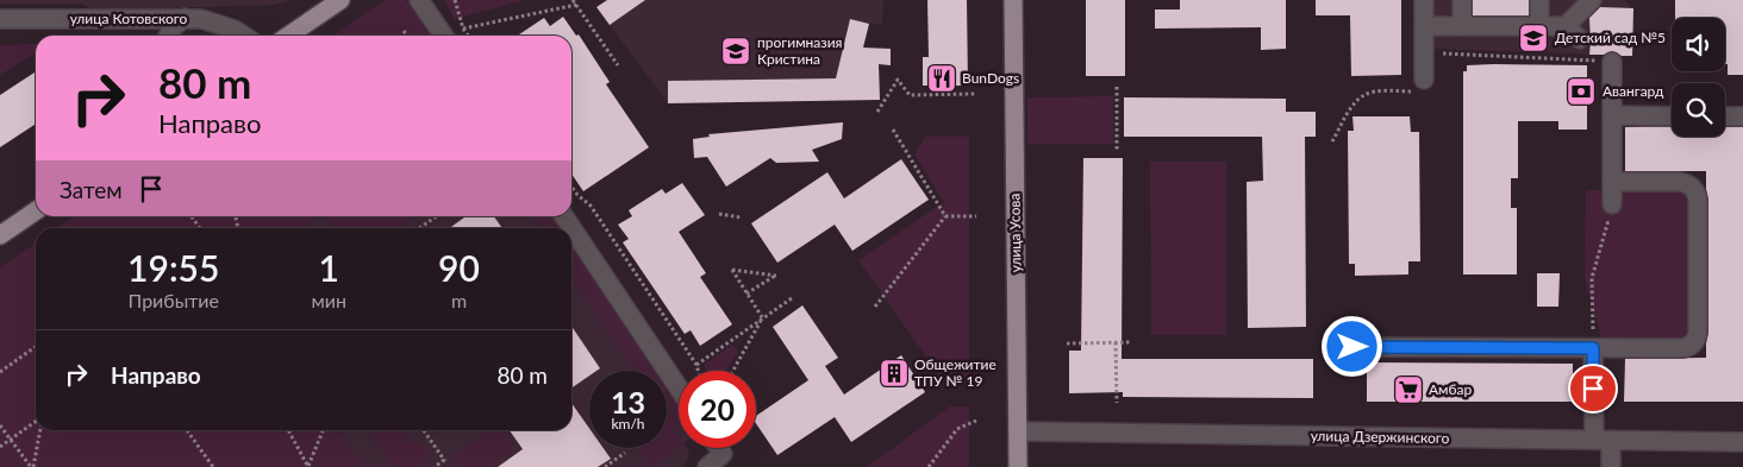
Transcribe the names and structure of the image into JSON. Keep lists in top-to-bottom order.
{
  "streets": {
    "main road": ["улица Усова"],
    "street": ["улица Котовского", "улица Дзержинского"]
  },
  "crossings": [
    ["улица Усова", "улица Дзержинского"]
  ],
  "places": {
    "school or university": ["Детский сад №5", "прогимназия Кристина"],
    "restaurant": ["BunDogs"],
    "bank": ["Авангард"],
    "building": ["Общежитие ТПУ № 19"],
    "supermarket": ["Амбар"]
  },
  "page": {
    "turn": ["80 m", "Направо"],
    "then": "Затем",
    "eta": [
      "19:55",
      "Прибытие",
      "1",
      "мин",
      "90",
      "m"
    ],
    "list": [
      {
        "name": "Направо",
        "value": "80 m"
      }
    ],
    "speed": "13 km/h",
    "limit": "20"
  }
}
